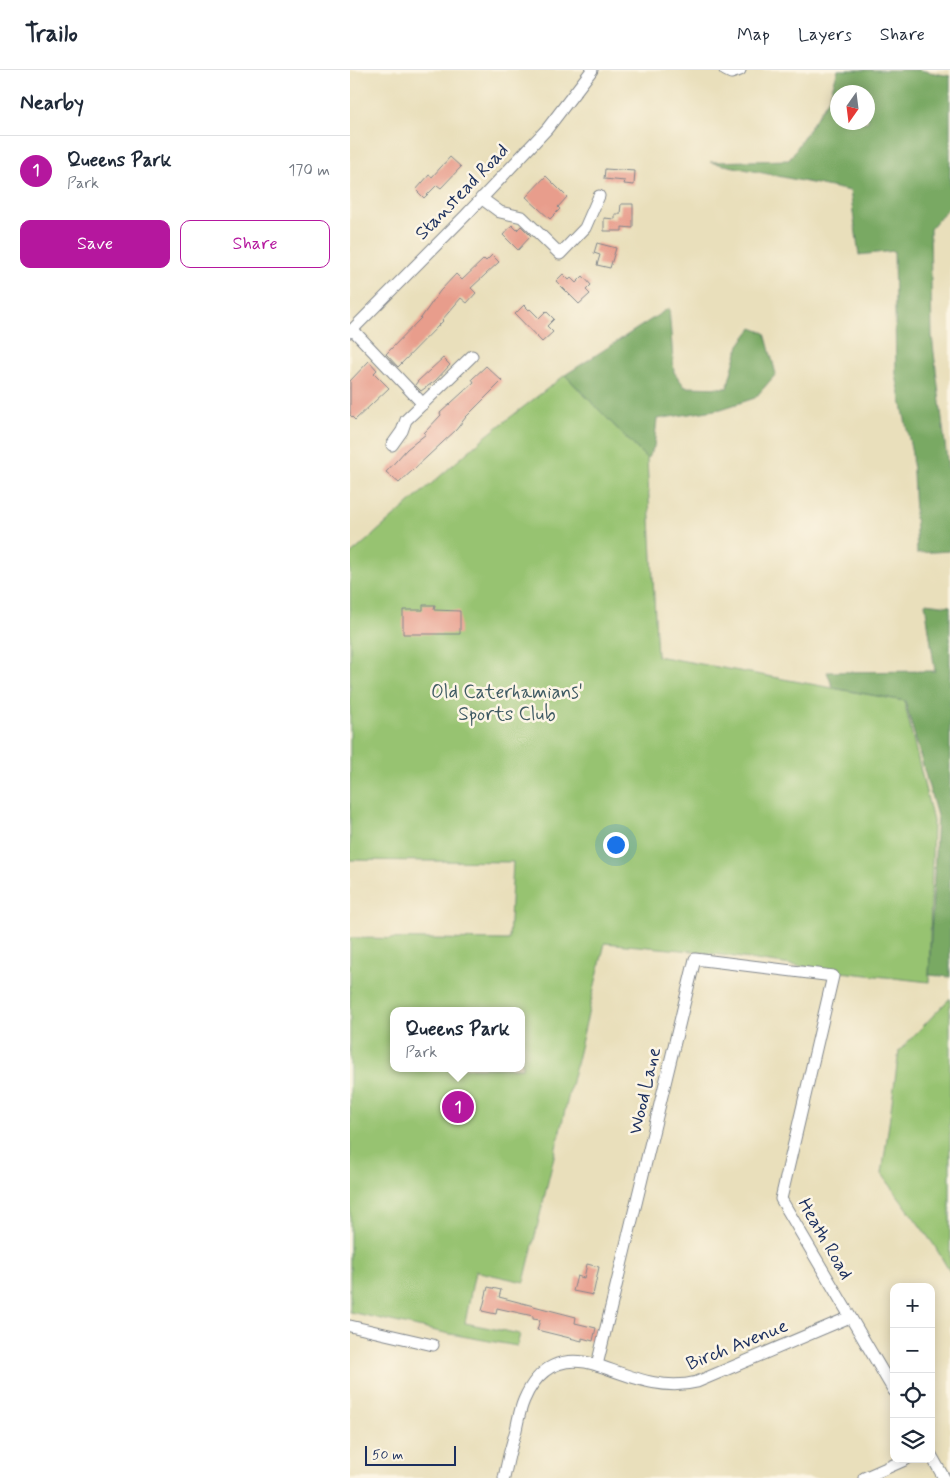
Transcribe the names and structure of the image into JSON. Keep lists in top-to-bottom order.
{
  "streets": {
    "street": [
      "Stanstead Road",
      "Wood Lane",
      "Heath Road",
      "Birch Avenue"
    ]
  },
  "crossings": [
    ["Wood Lane", "Heath Road"],
    ["Wood Lane", "Birch Avenue"],
    ["Heath Road", "Birch Avenue"]
  ],
  "parks": ["Old Caterhamians' Sports Club"],
  "scale_bar": "50 m",
  "north": "bottom",
  "page": {
    "header": "Trailo",
    "nav": ["Map", "Layers", "Share"],
    "heading": "Nearby",
    "list": [
      {
        "mark": "1",
        "name": "Queens Park",
        "note": "Park",
        "value": "170 m"
      }
    ],
    "buttons": ["Save", "Share"],
    "popup": ["Queens Park", "Park"],
    "pins": "1",
    "map_buttons": ["+", "−"],
    "scale": "50 m"
  }
}
